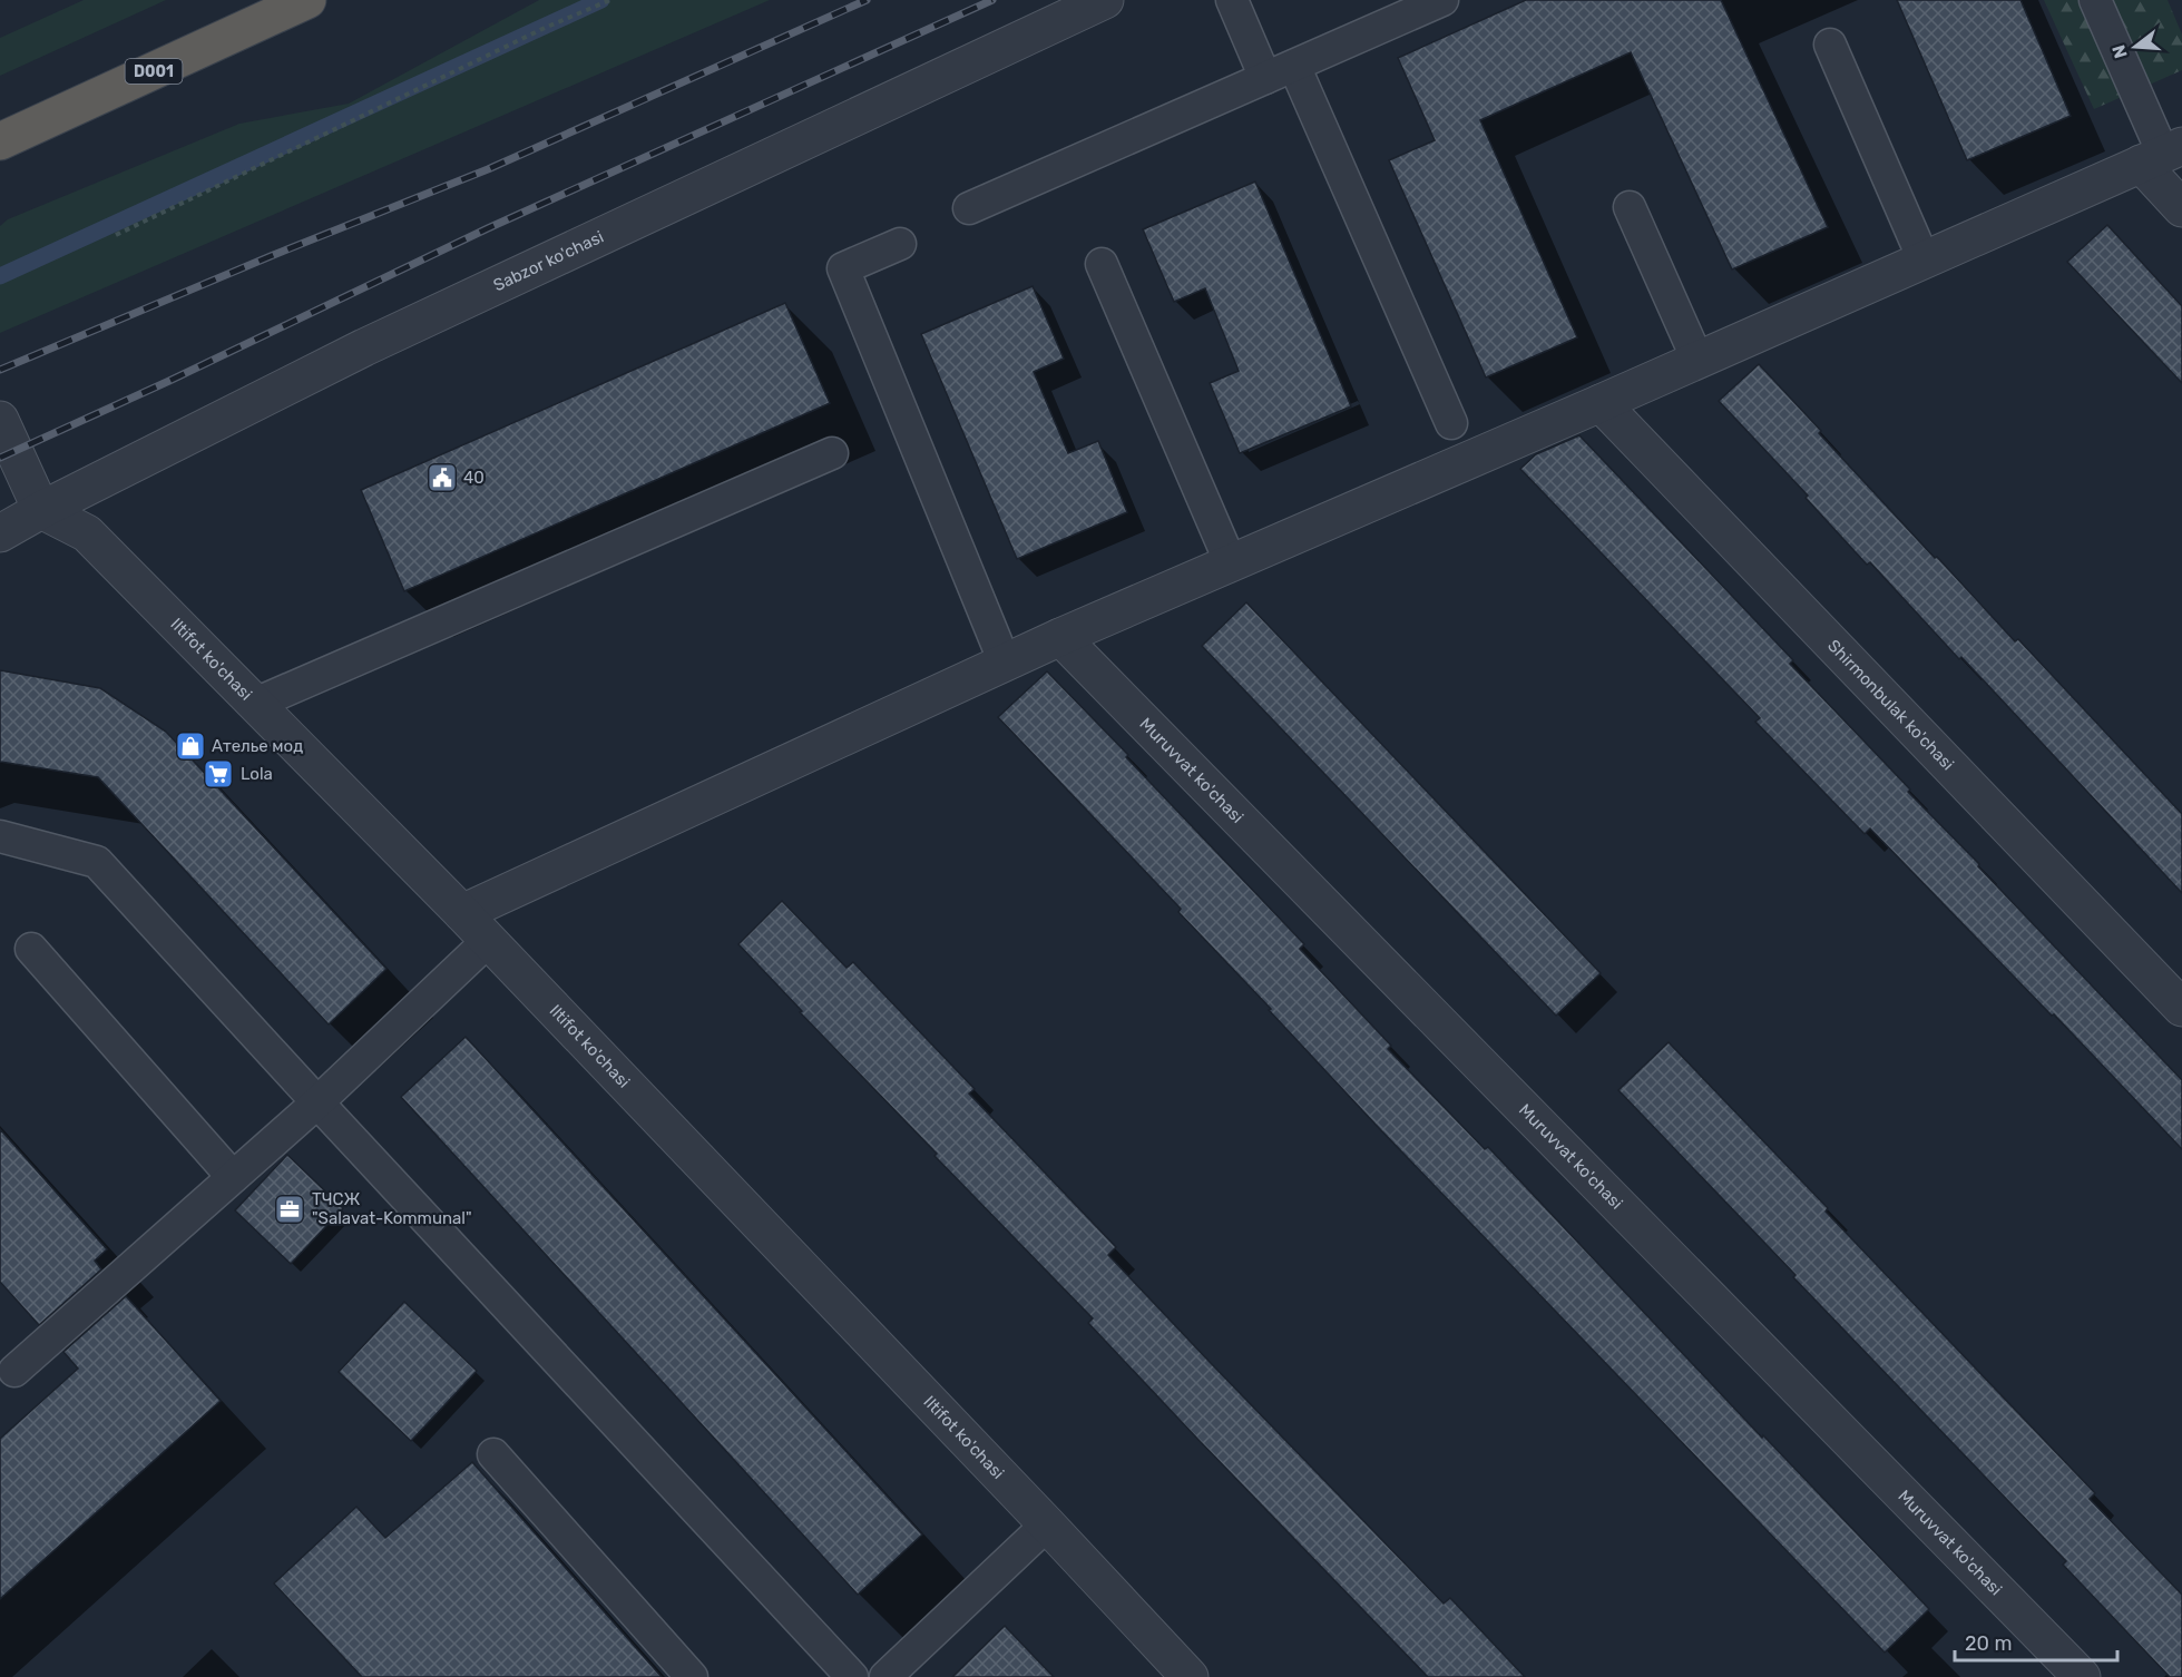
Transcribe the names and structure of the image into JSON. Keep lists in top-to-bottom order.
{
  "streets": {
    "highway": ["D001"],
    "street": [
      "Sabzor ko'chasi",
      "Iltifot ko'chasi",
      "Shirmonbulak ko'chasi",
      "Muruvvat ko'chasi"
    ]
  },
  "crossings": [
    ["Sabzor ko'chasi", "Iltifot ko'chasi"]
  ],
  "places": {
    "public building": ["40"],
    "shop": ["Ателье мод"],
    "supermarket": ["Lola"],
    "office": ["ТЧСЖ \"Salavat-Kommunal\""]
  },
  "scale_bar": "20 m",
  "north": "left"
}
